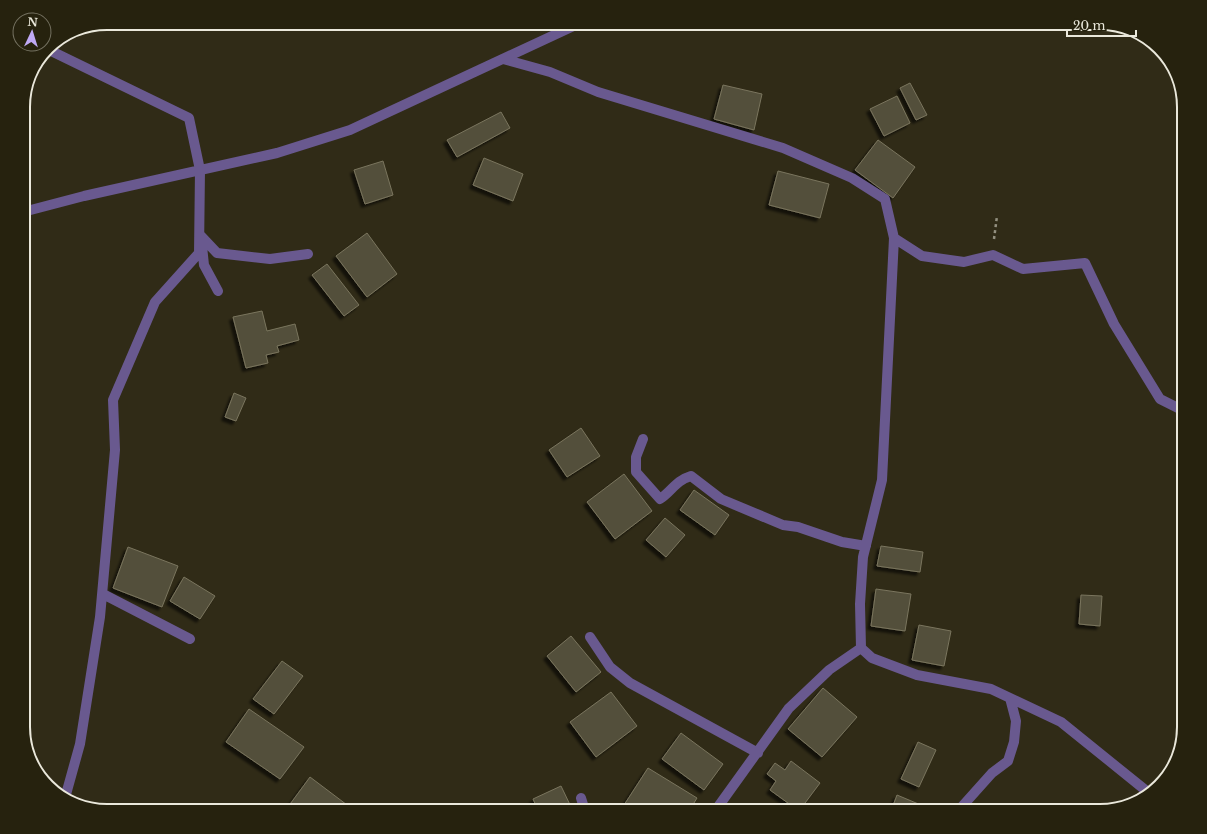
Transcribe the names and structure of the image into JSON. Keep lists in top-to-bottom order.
{
  "scale_bar": "20 m",
  "north": "top"
}
